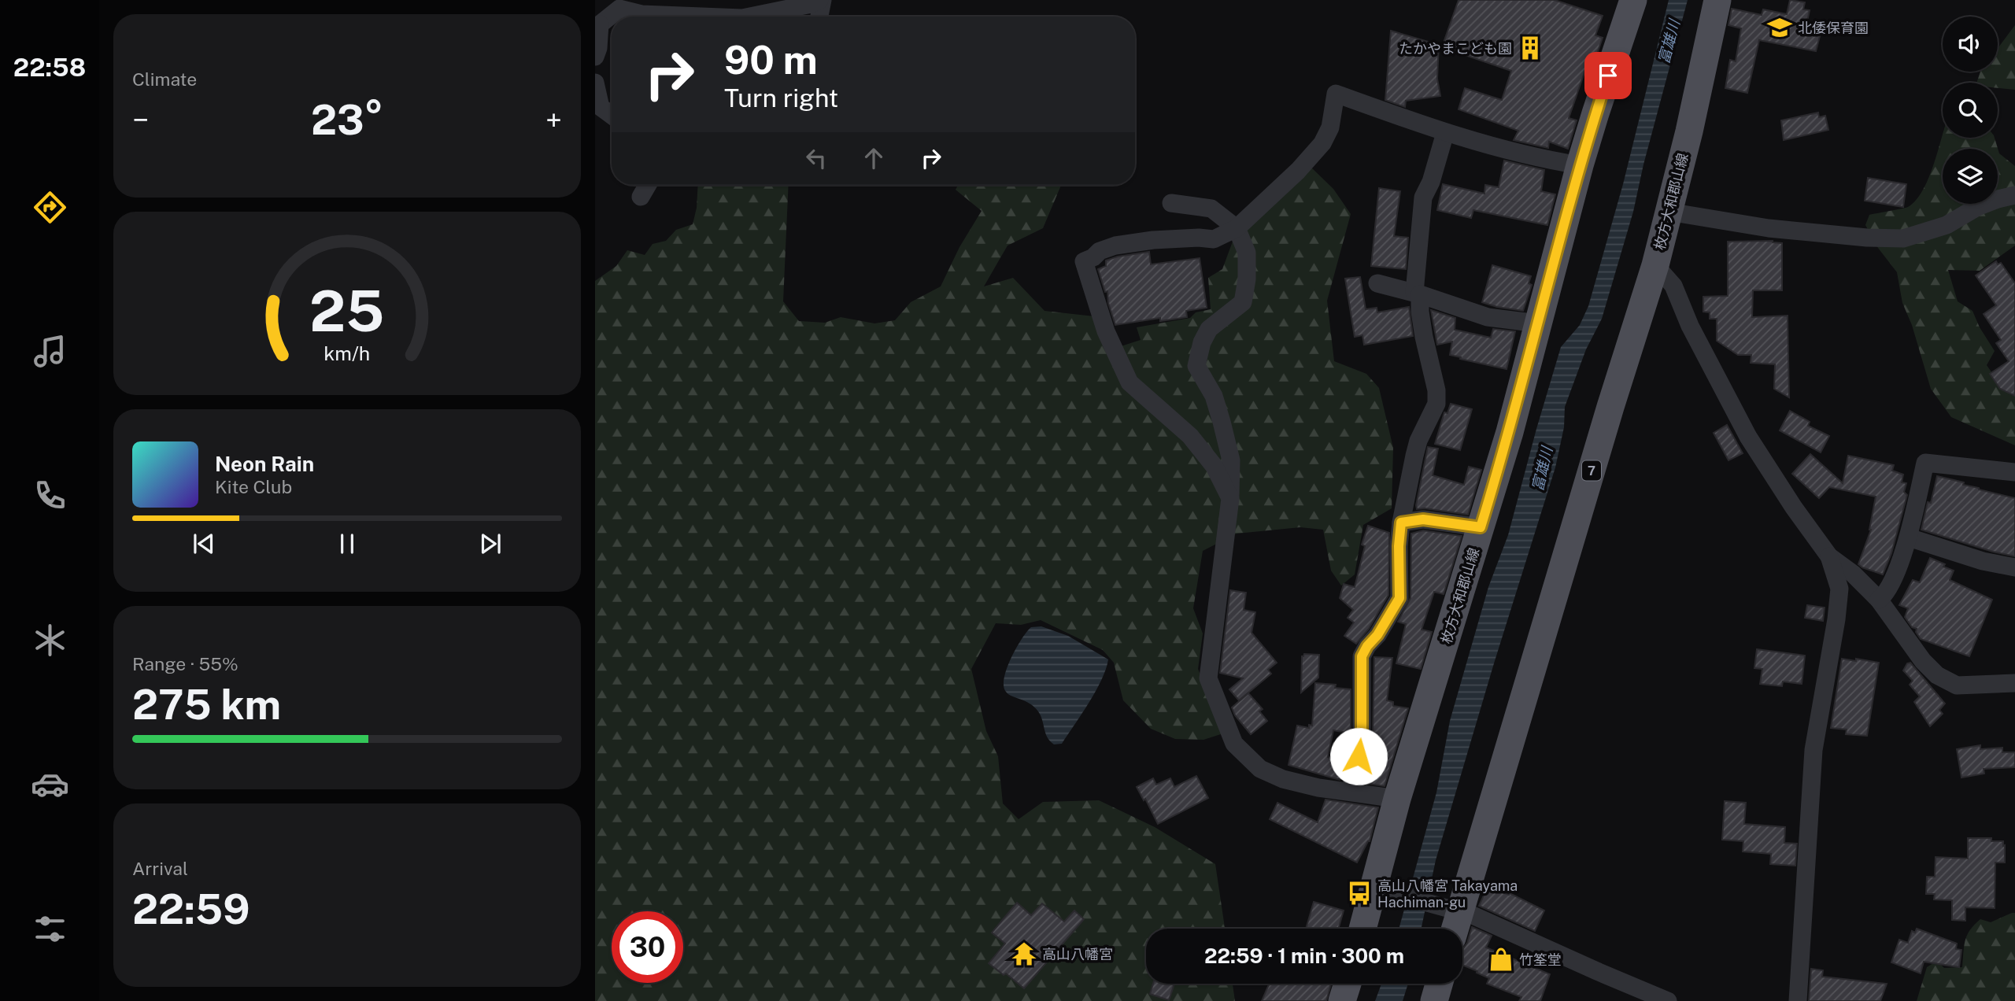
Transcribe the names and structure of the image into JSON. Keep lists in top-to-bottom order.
{
  "streets": {
    "main road": ["枚方大和郡山線", "7"]
  },
  "water": ["富雄川"],
  "places": {
    "school or university": ["北倭保育園"],
    "building": ["たかやまこども園"],
    "bus stop": ["高山八幡宮 Takayama Hachiman-gu"],
    "temple": ["高山八幡宮"],
    "shop": ["竹筌堂"]
  },
  "page": {
    "tabs": "22:58",
    "tile": [
      "Climate",
      ["Range · 55%", "275 km"],
      ["Arrival", "22:59"]
    ],
    "turn": ["90 m", "Turn right"],
    "heat": ["−", "23°", "+"],
    "song": ["Neon Rain", "Kite Club"],
    "limit": "30",
    "trip": "22:59 · 1 min · 300 m",
    "gauge": ["25", "km/h"]
  }
}
